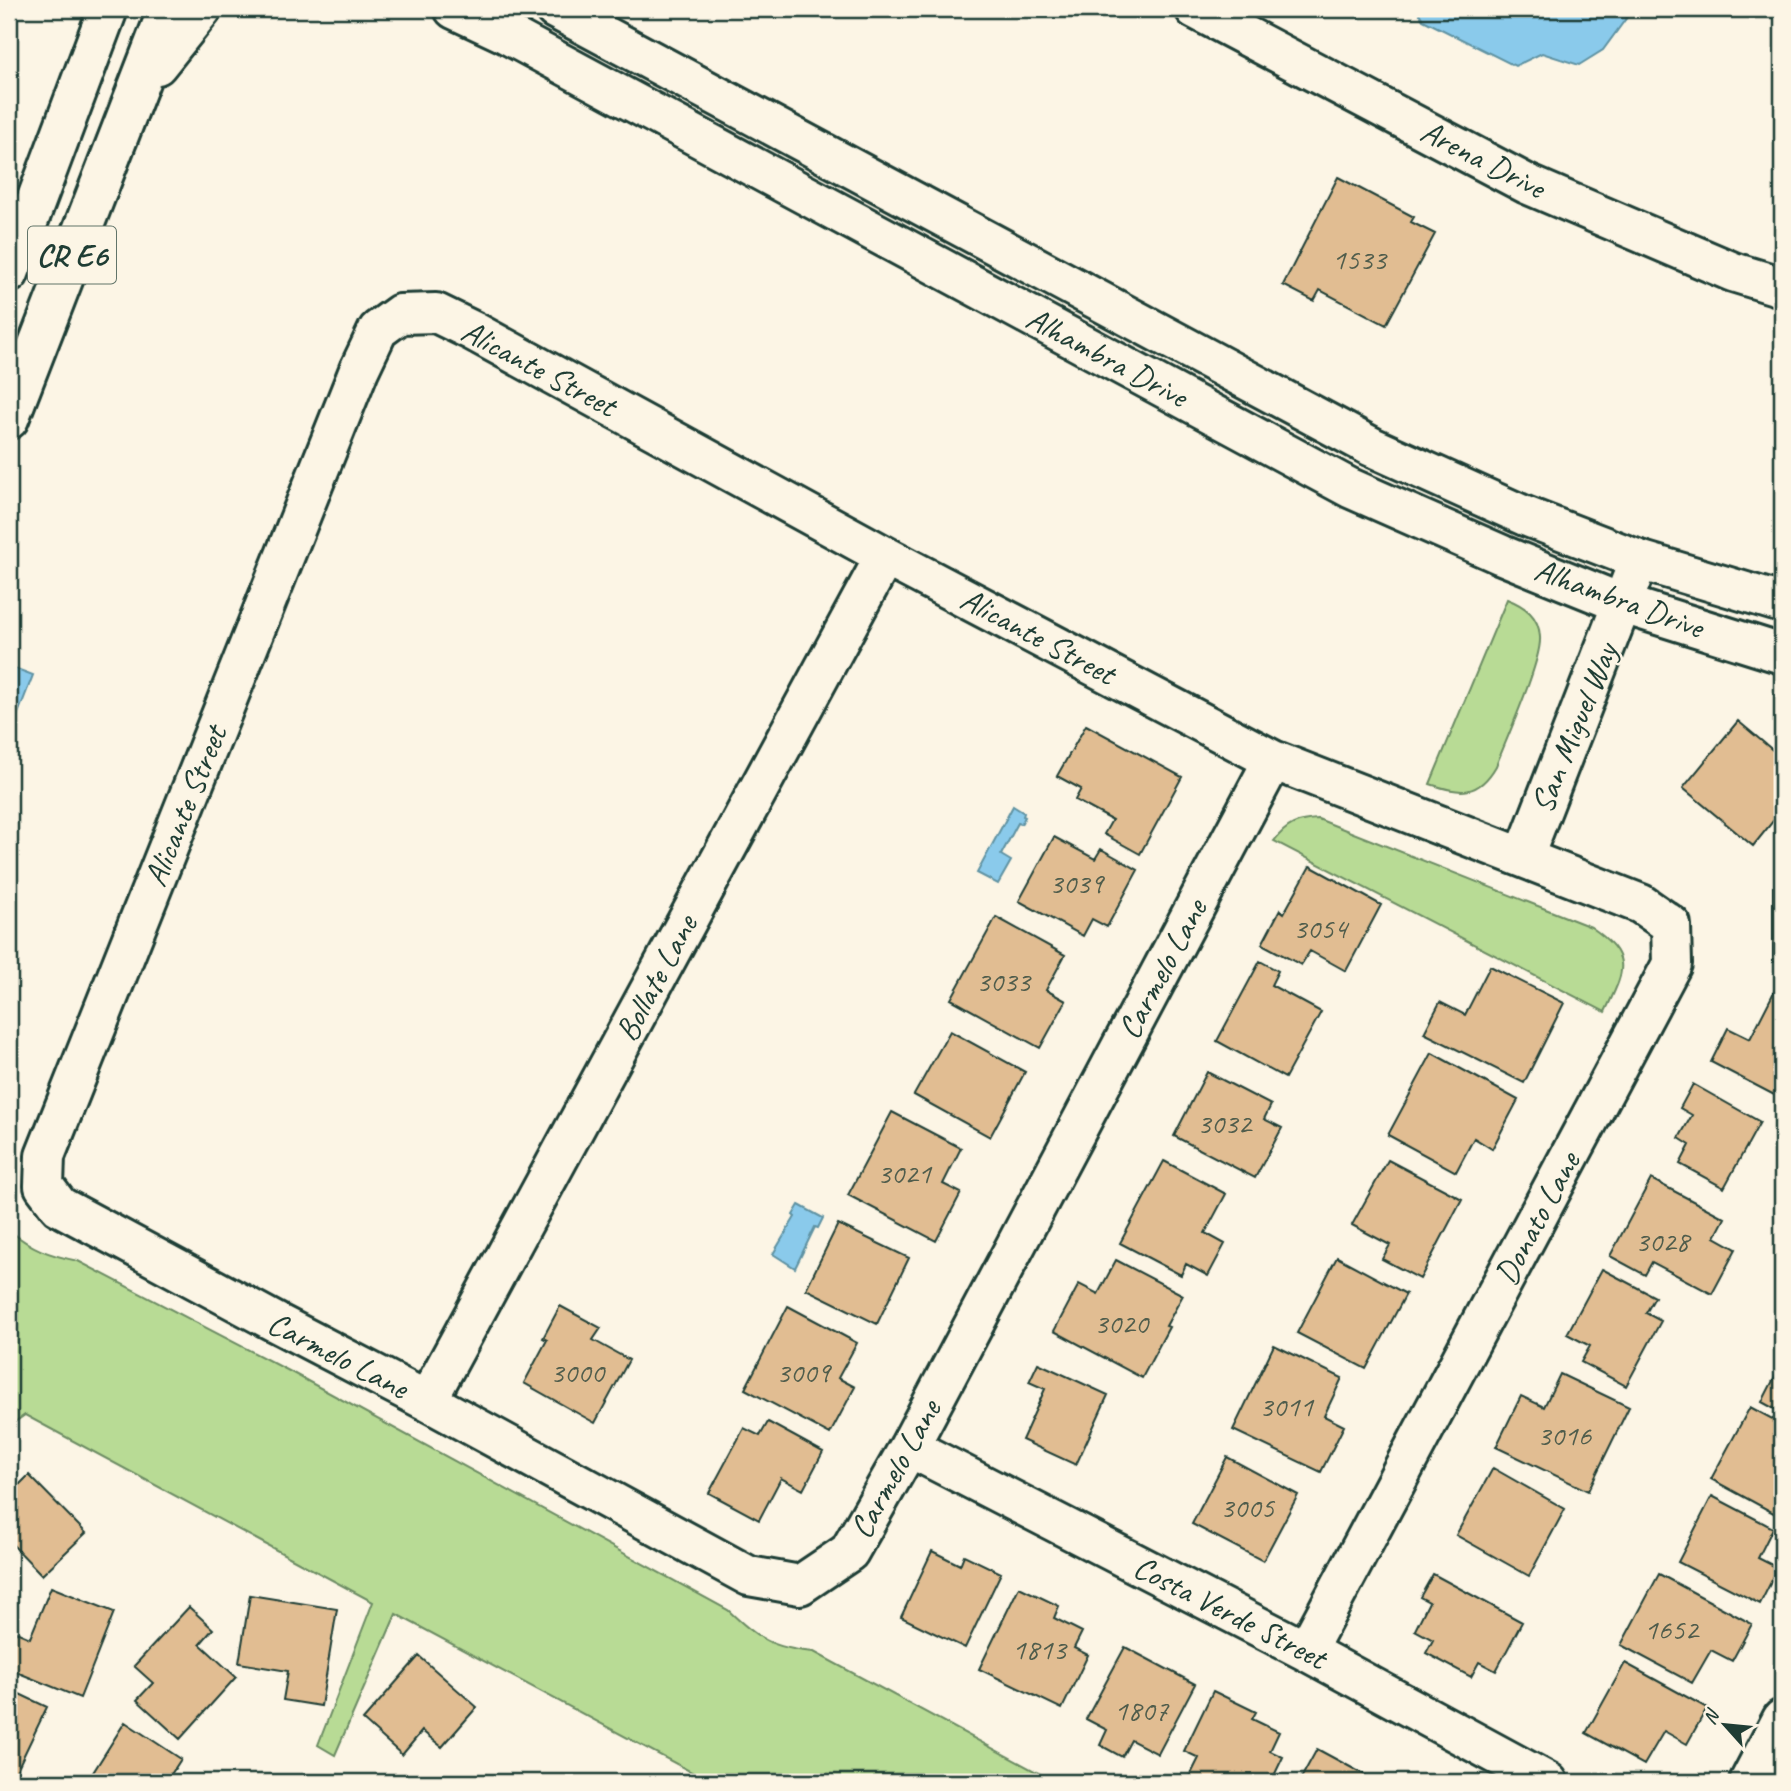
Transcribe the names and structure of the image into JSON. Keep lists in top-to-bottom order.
{
  "streets": {
    "street": [
      "Arena Drive",
      "CR E6",
      "Alhambra Drive",
      "Alicante Street",
      "San Miguel Way",
      "Carmelo Lane",
      "Bollate Lane",
      "Donato Lane",
      "Costa Verde Street"
    ]
  },
  "crossings": [
    ["Alhambra Drive", "San Miguel Way"],
    ["Alicante Street", "San Miguel Way"],
    ["Alicante Street", "Carmelo Lane"],
    ["Alicante Street", "Bollate Lane"],
    ["Alicante Street", "Donato Lane"],
    ["San Miguel Way", "Donato Lane"],
    ["Carmelo Lane", "Bollate Lane"],
    ["Carmelo Lane", "Costa Verde Street"],
    ["Donato Lane", "Costa Verde Street"]
  ],
  "house_numbers": [
    "1533",
    "3039",
    "3054",
    "3033",
    "3032",
    "3021",
    "3028",
    "3020",
    "3000",
    "3009",
    "3011",
    "3016",
    "3005",
    "1652",
    "1813",
    "1807"
  ],
  "north": "top left"
}
